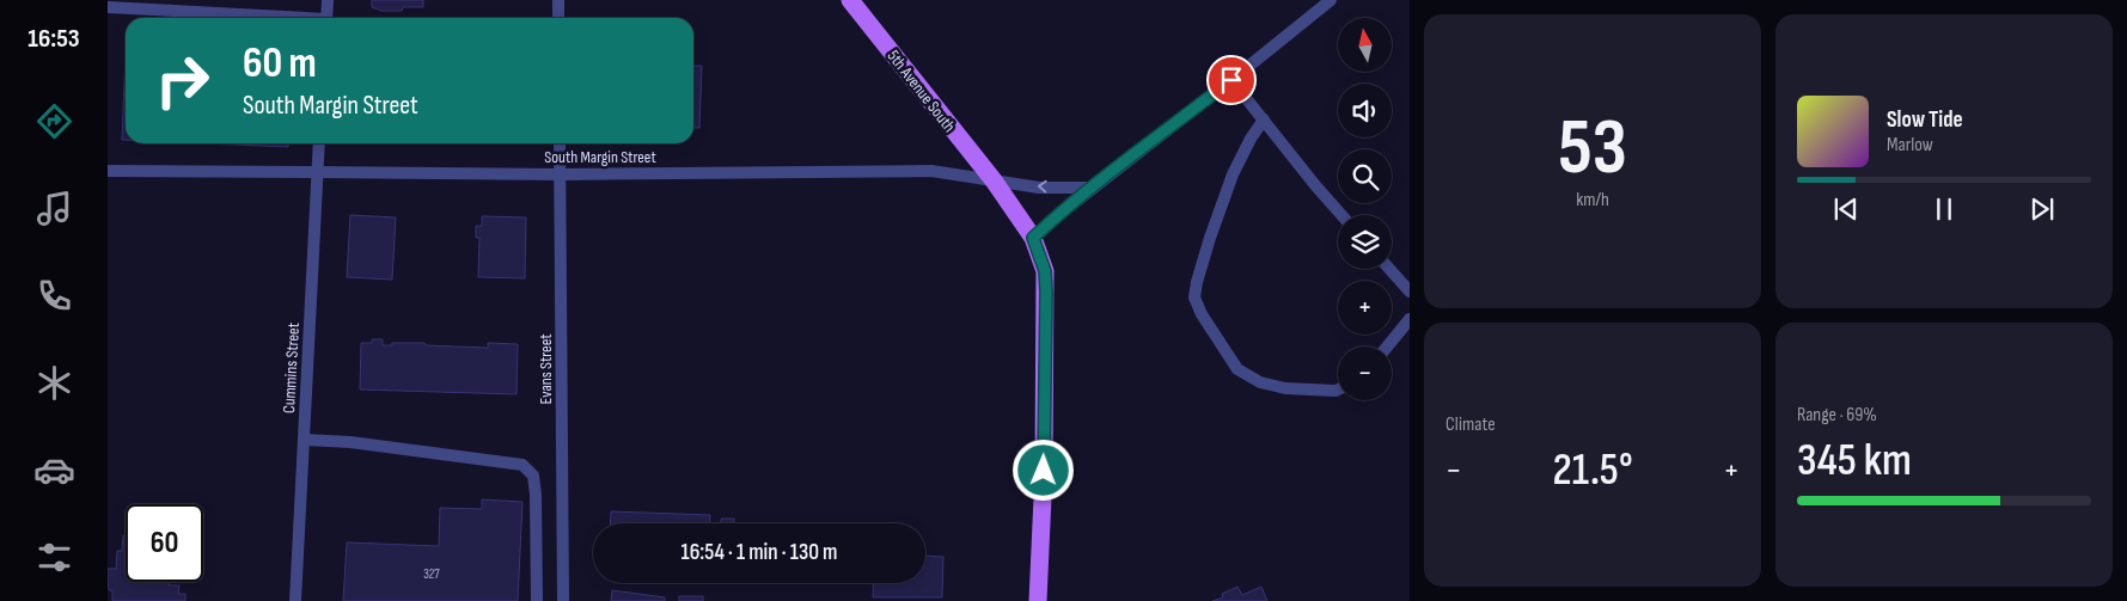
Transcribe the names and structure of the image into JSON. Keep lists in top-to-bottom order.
{
  "streets": {
    "main road": ["5th Avenue South"],
    "street": ["South Margin Street", "Cummins Street", "Evans Street"]
  },
  "crossings": [
    ["5th Avenue South", "South Margin Street"],
    ["South Margin Street", "Cummins Street"],
    ["South Margin Street", "Evans Street"]
  ],
  "house_numbers": ["327"],
  "north": "top",
  "page": {
    "tabs": "16:53",
    "tile": [
      ["53", "km/h"],
      "Climate",
      ["Range · 69%", "345 km"]
    ],
    "map_buttons": ["+", "−"],
    "turn": ["60 m", "South Margin Street"],
    "song": ["Slow Tide", "Marlow"],
    "heat": ["−", "21.5°", "+"],
    "limit": "60",
    "trip": "16:54 · 1 min · 130 m"
  }
}
